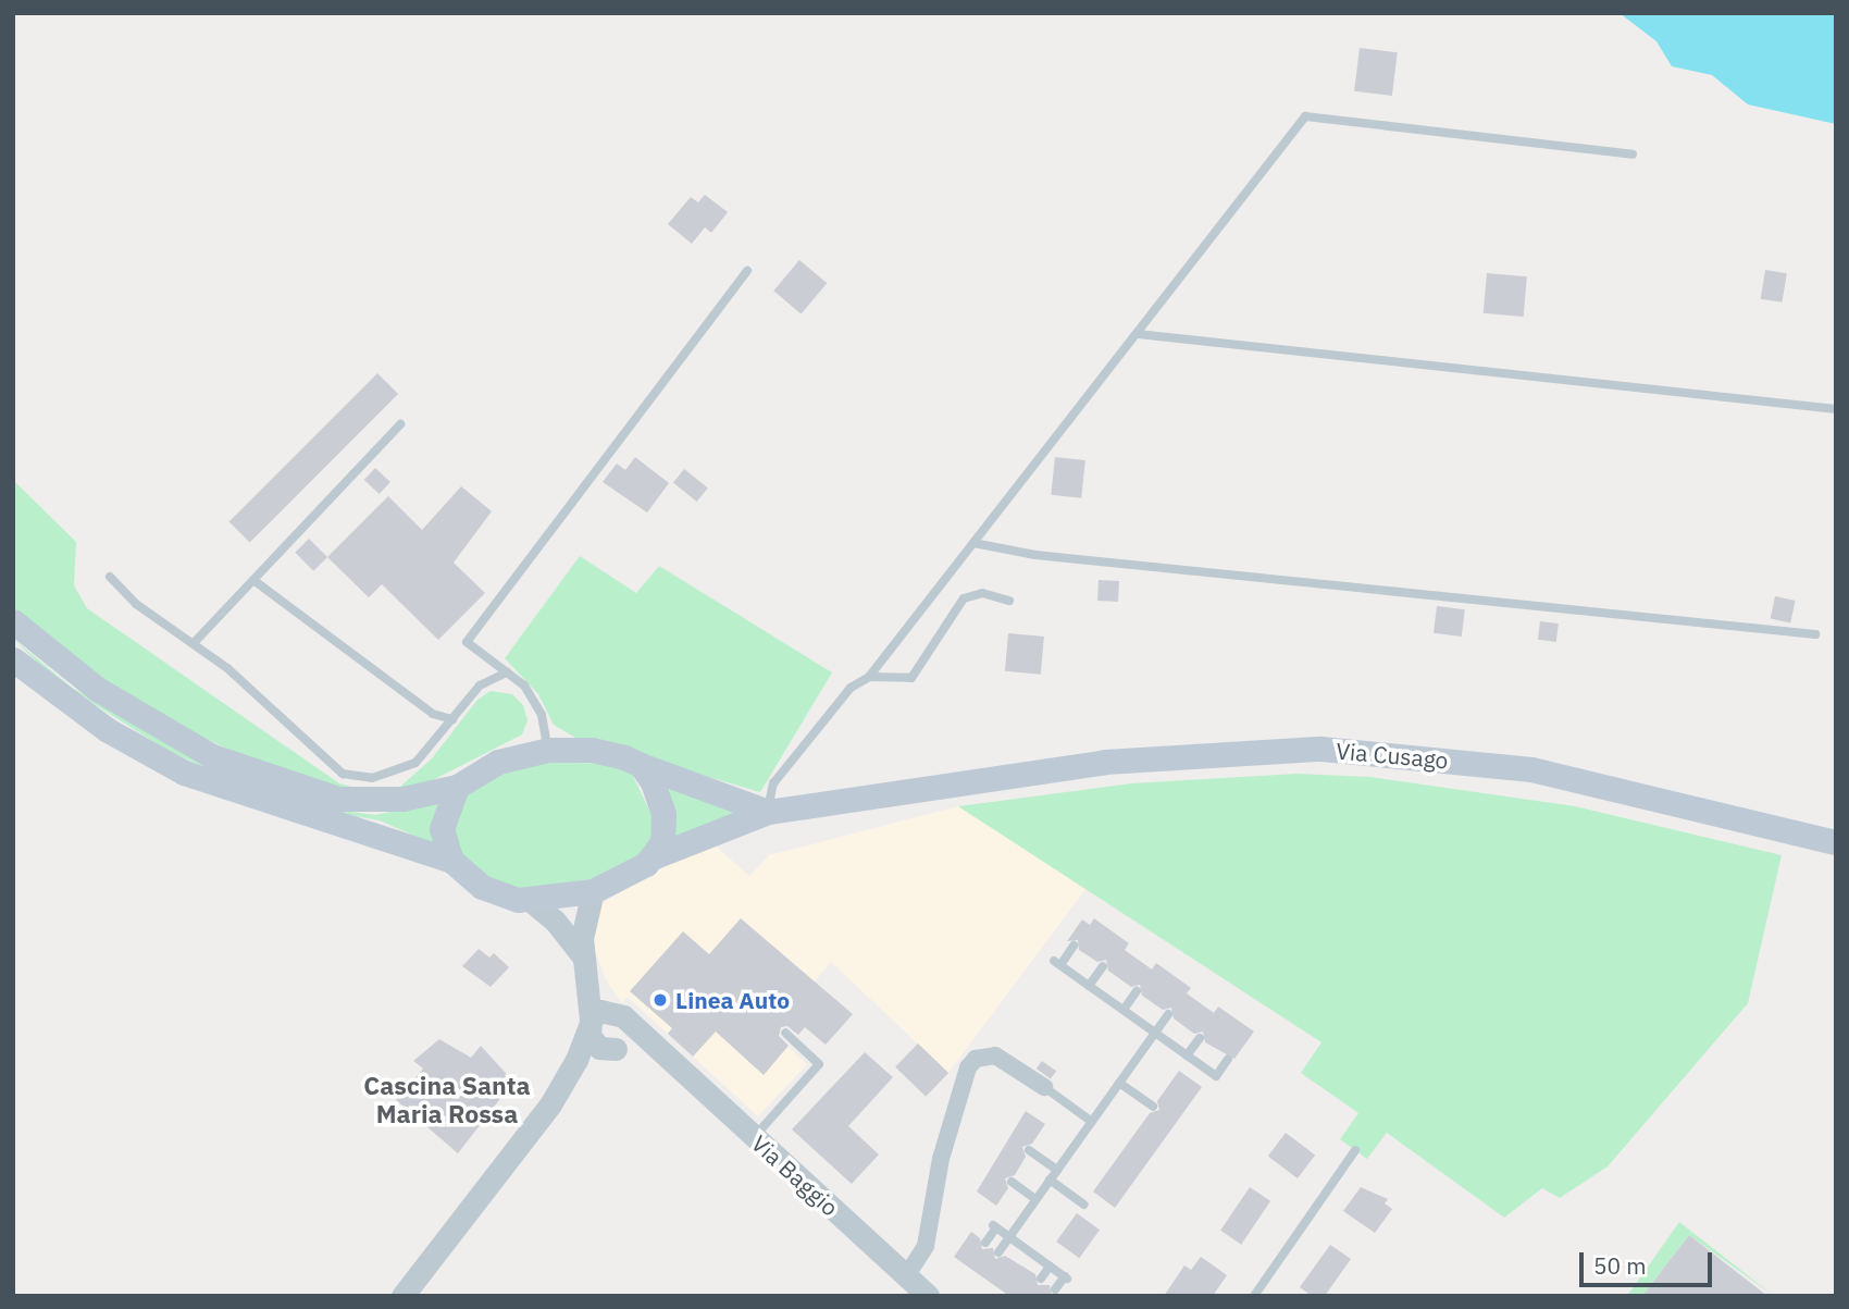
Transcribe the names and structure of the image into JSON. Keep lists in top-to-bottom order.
{
  "streets": {
    "main road": ["Via Cusago"],
    "street": ["Via Baggio"]
  },
  "districts": ["Cascina Santa Maria Rossa"],
  "places": ["Linea Auto"],
  "scale_bar": "50 m"
}
